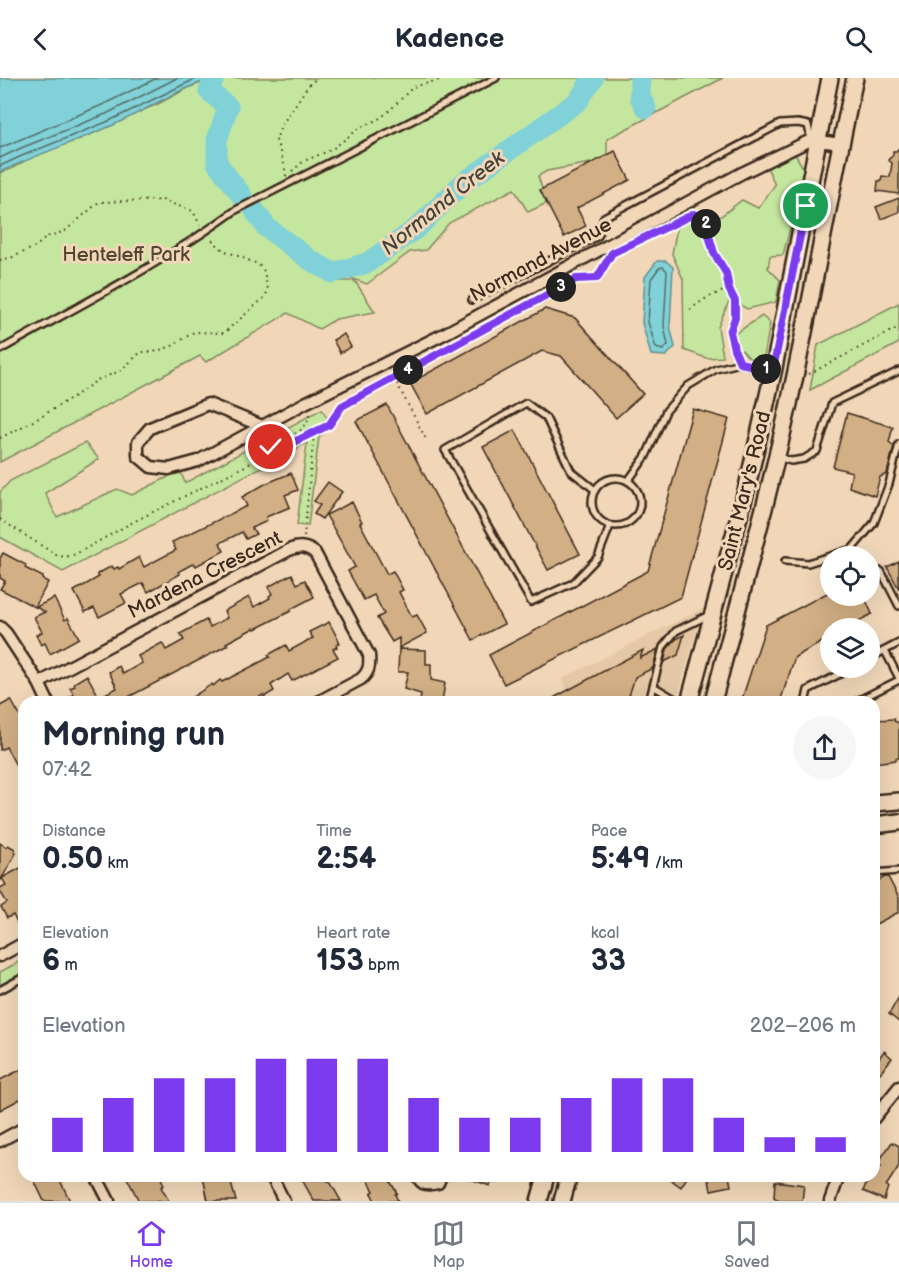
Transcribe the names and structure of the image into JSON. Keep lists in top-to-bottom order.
{
  "streets": {
    "main road": ["Saint Mary's Road"],
    "street": ["Normand Avenue", "Mardena Crescent"]
  },
  "crossings": [
    ["Normand Avenue", "Saint Mary's Road"]
  ],
  "water": ["Normand Creek"],
  "parks": ["Henteleff Park"],
  "page": {
    "header": "Kadence",
    "pins": [
      "2",
      "3",
      "1",
      "4"
    ],
    "heading": ["Morning run", "07:42"],
    "stats": [
      ["Distance", "0.50 km"],
      ["Time", "2:54"],
      ["Pace", "5:49 /km"],
      ["Elevation", "6 m"],
      ["Heart rate", "153 bpm"],
      ["kcal", "33"]
    ],
    "chart": ["Elevation", "202–206 m"],
    "tabs": ["Home", "Map", "Saved"]
  }
}
